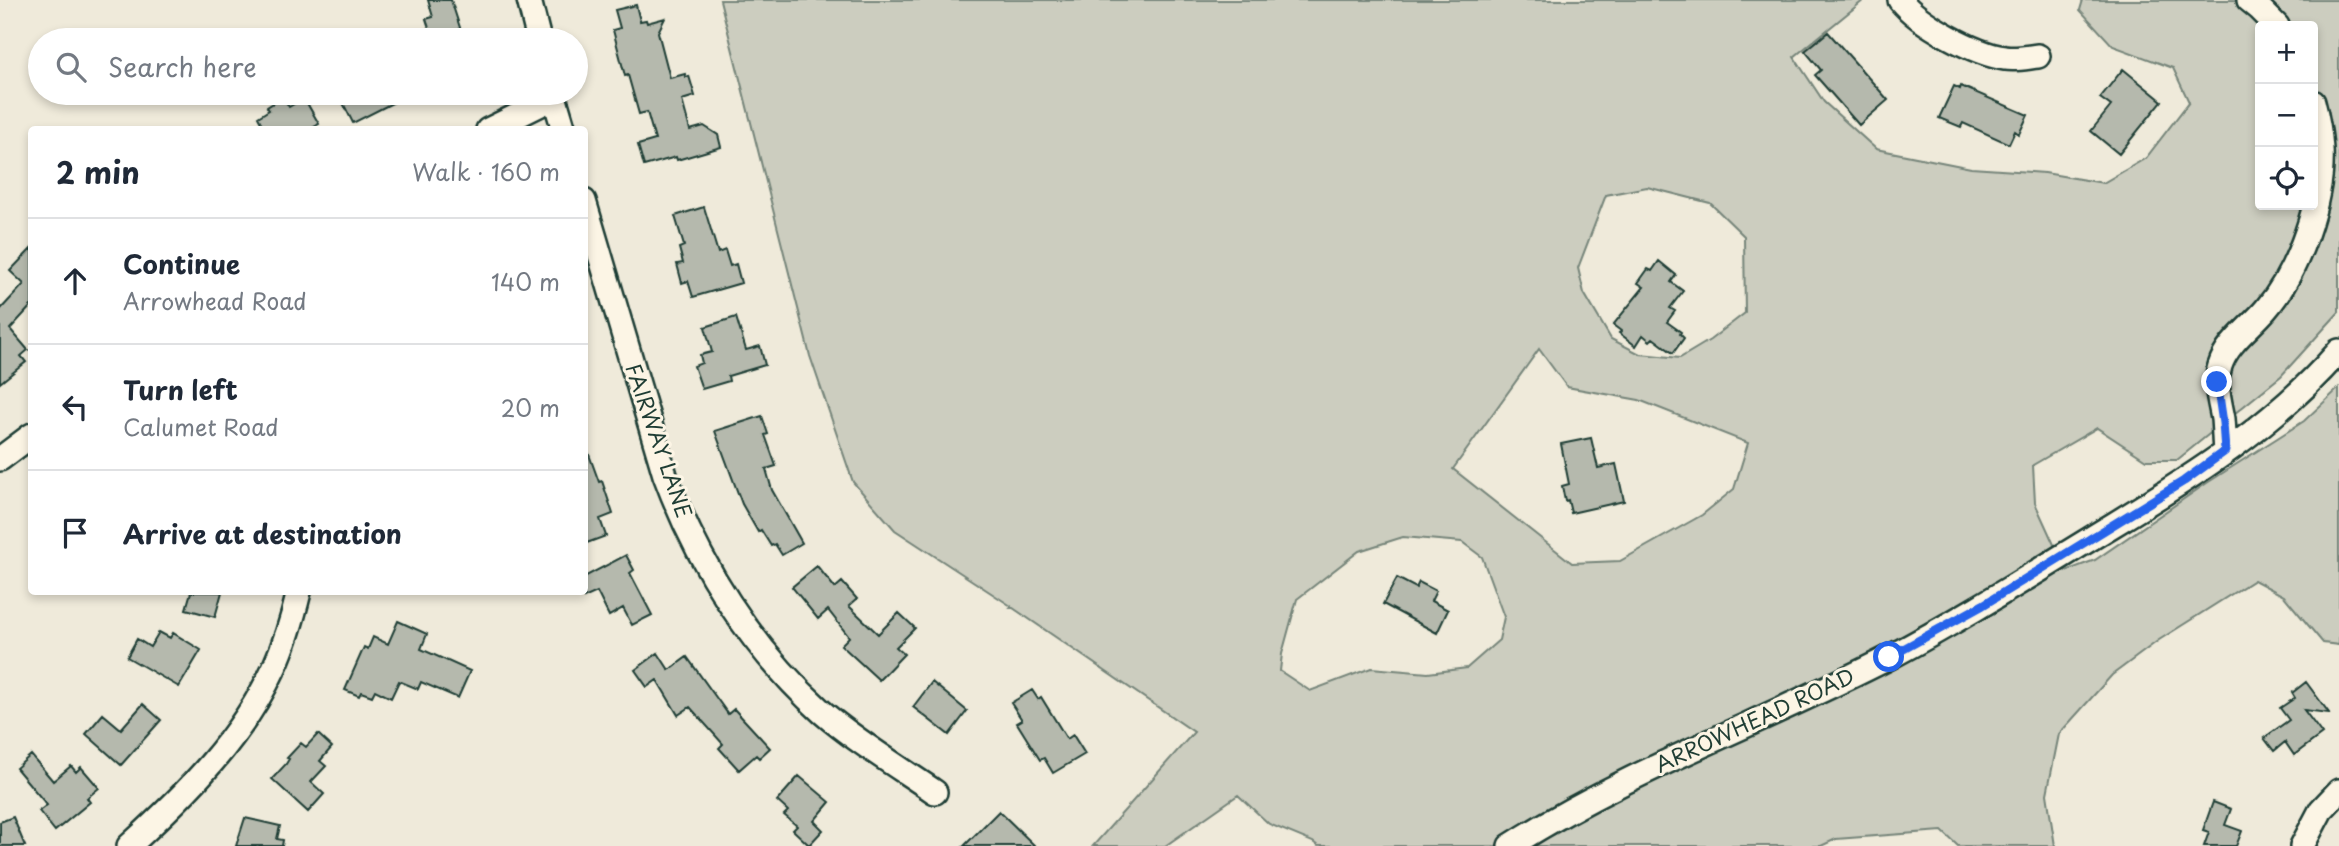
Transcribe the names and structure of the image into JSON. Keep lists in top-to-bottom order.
{
  "streets": {
    "street": ["FAIRWAY LANE", "ARROWHEAD ROAD"]
  },
  "page": {
    "map_buttons": ["+", "−"],
    "search": "Search here",
    "heading": ["2 min", "Walk · 160 m"],
    "list": [
      ["Continue", "Arrowhead Road", "140 m"],
      ["Turn left", "Calumet Road", "20 m"],
      "Arrive at destination"
    ]
  }
}
